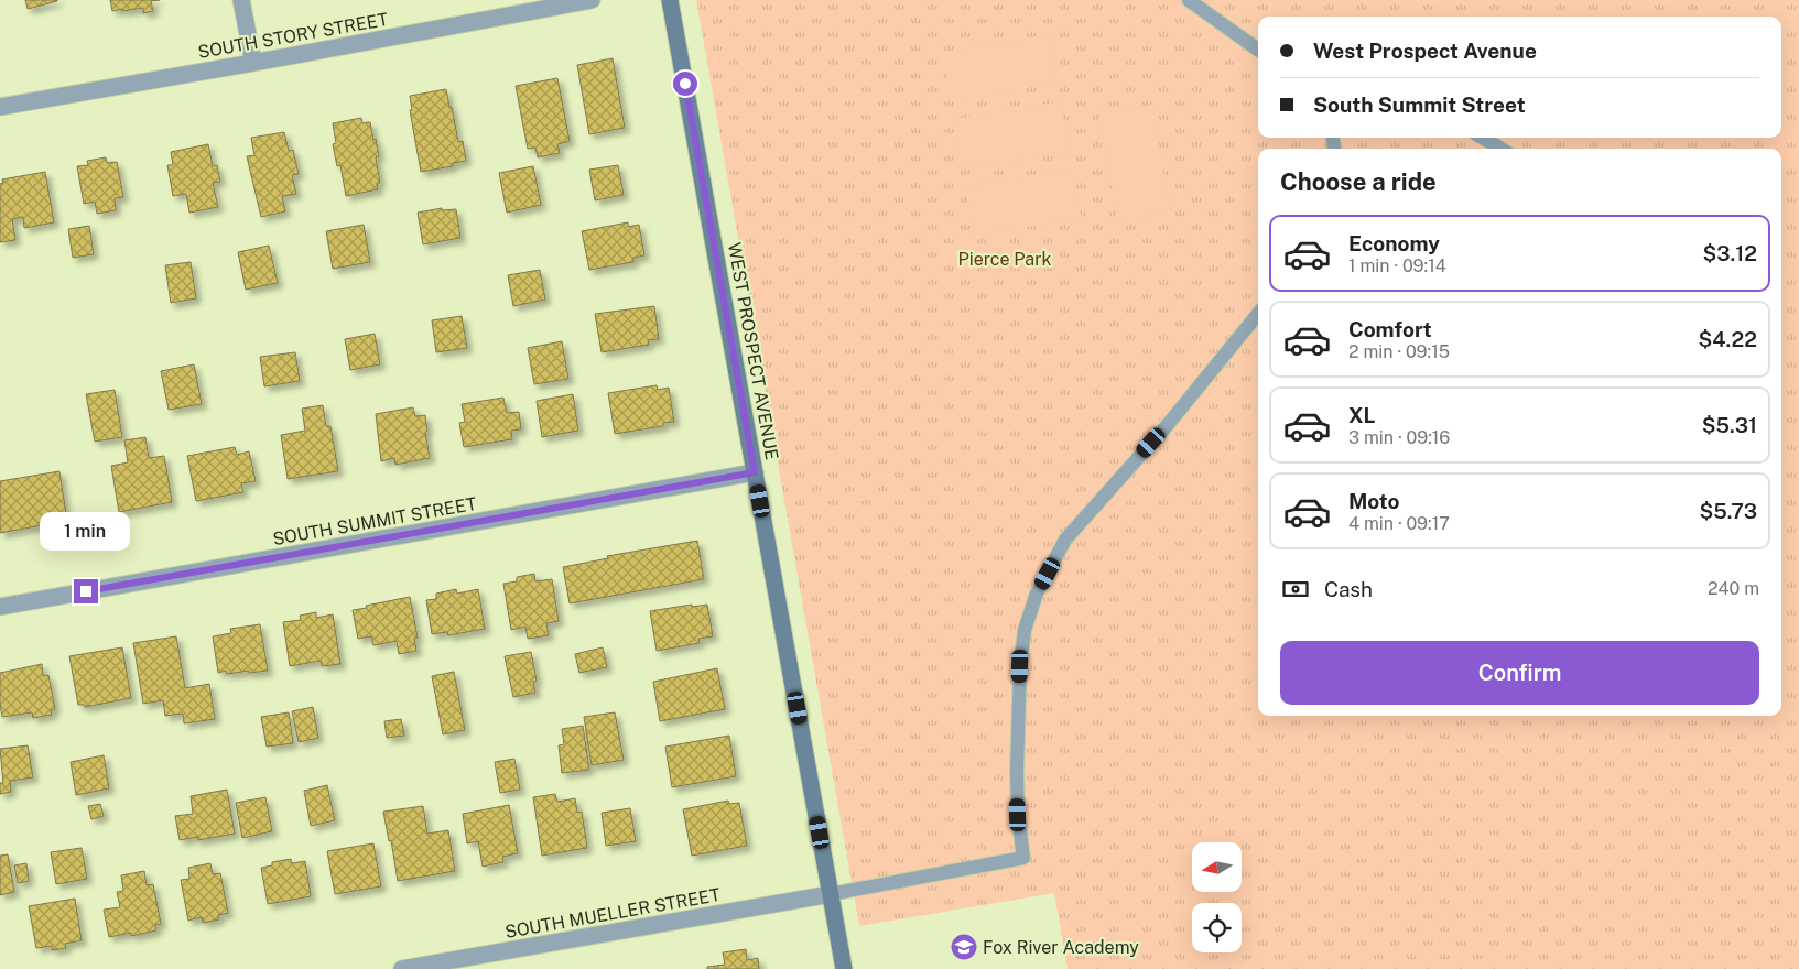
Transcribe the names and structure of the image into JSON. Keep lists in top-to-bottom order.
{
  "streets": {
    "main road": ["WEST PROSPECT AVENUE"],
    "street": ["SOUTH STORY STREET", "SOUTH SUMMIT STREET", "SOUTH MUELLER STREET"]
  },
  "crossings": [
    ["WEST PROSPECT AVENUE", "SOUTH SUMMIT STREET"],
    ["WEST PROSPECT AVENUE", "SOUTH MUELLER STREET"]
  ],
  "parks": ["Pierce Park"],
  "places": {
    "school or university": ["Fox River Academy"]
  },
  "north": "left",
  "page": {
    "banner": ["West Prospect Avenue", "South Summit Street"],
    "heading": "Choose a ride",
    "list": [
      {
        "name": "Economy",
        "note": "1 min · 09:14",
        "value": "$3.12"
      },
      {
        "name": "Comfort",
        "note": "2 min · 09:15",
        "value": "$4.22"
      },
      {
        "name": "XL",
        "note": "3 min · 09:16",
        "value": "$5.31"
      },
      {
        "name": "Moto",
        "note": "4 min · 09:17",
        "value": "$5.73"
      }
    ],
    "bubble": "1 min",
    "pay": ["Cash", "240 m"],
    "buttons": "Confirm"
  }
}
